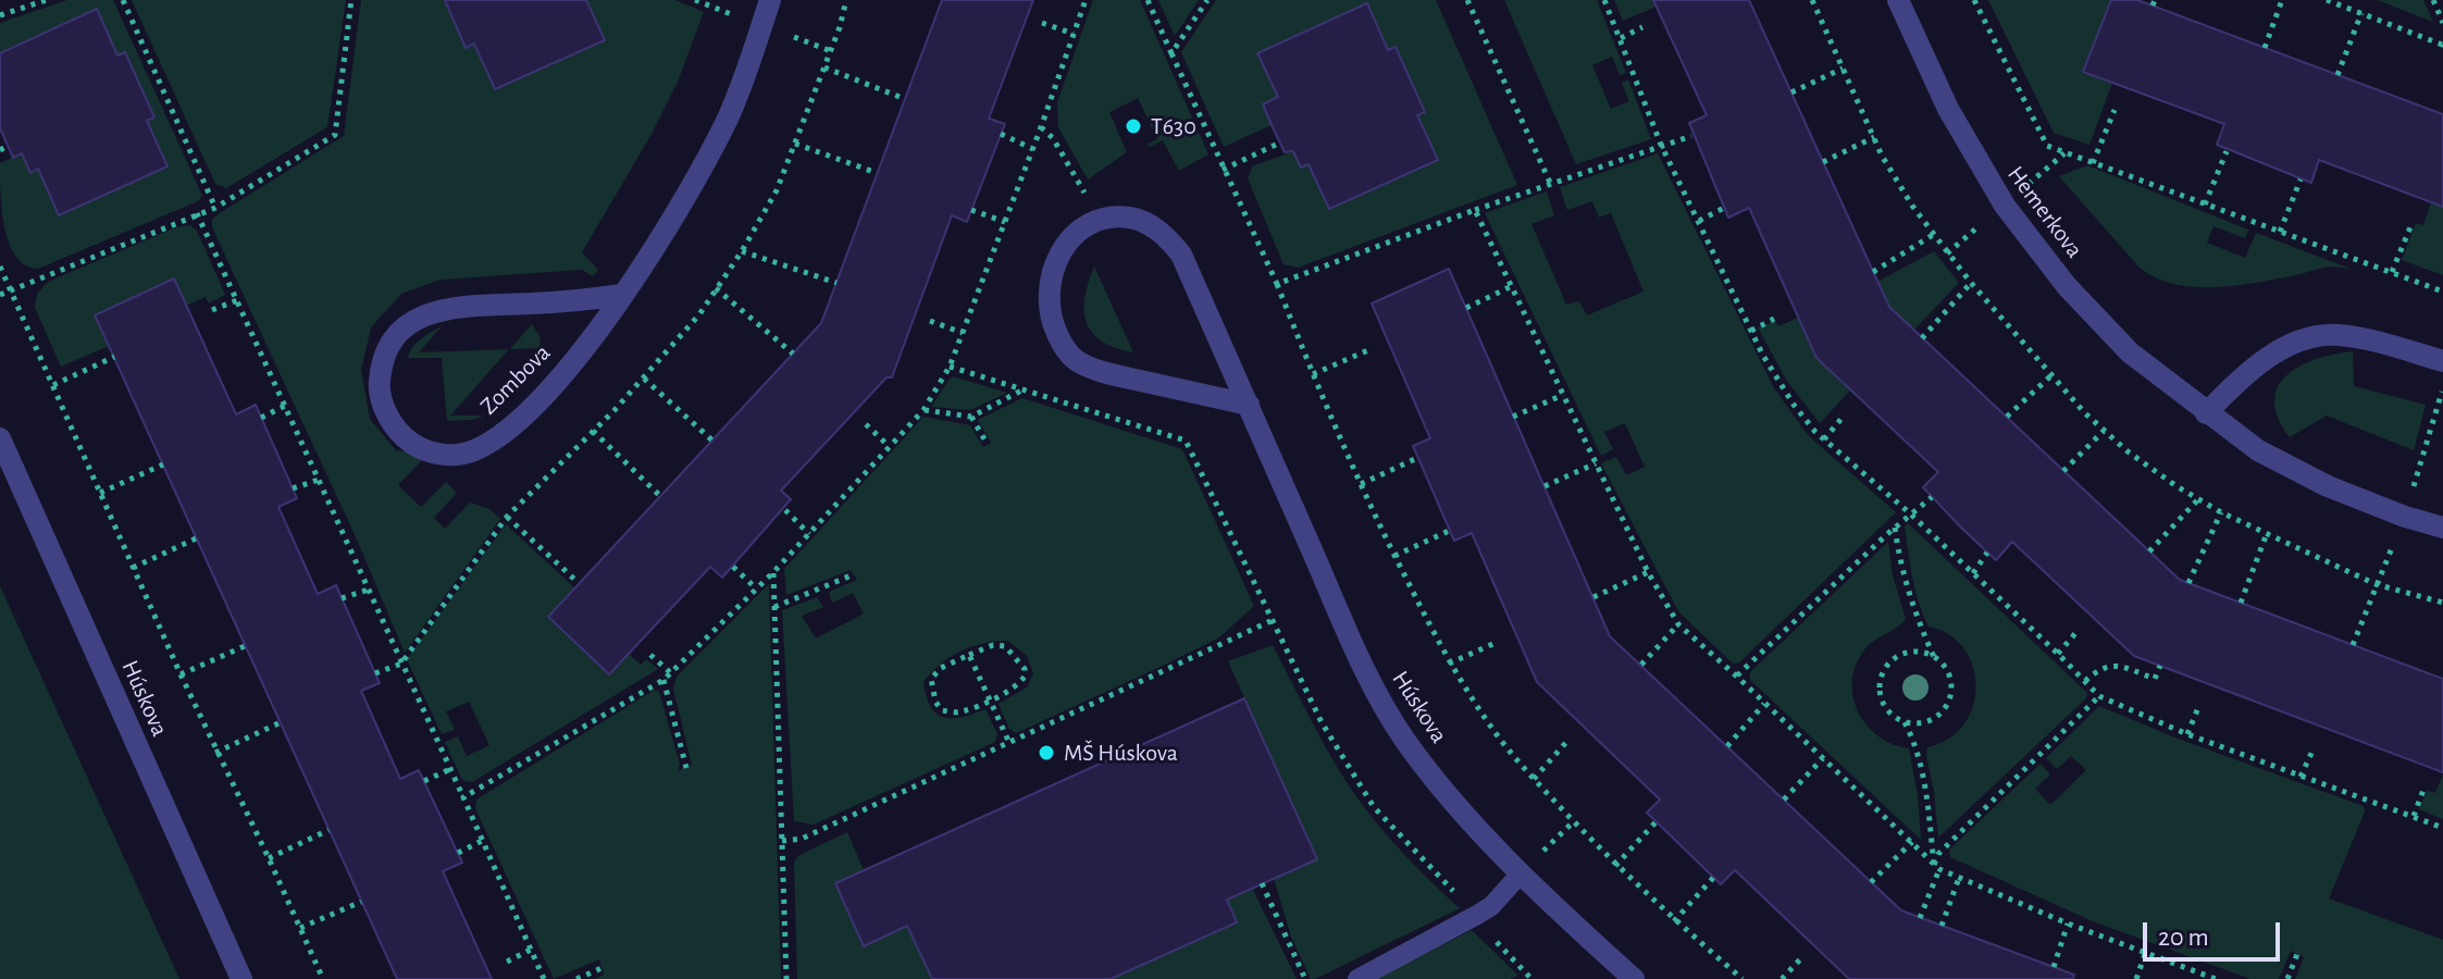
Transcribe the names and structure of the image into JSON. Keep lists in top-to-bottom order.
{
  "streets": {
    "street": ["Hemerkova", "Zombova", "Húskova"]
  },
  "places": ["T630", "MŠ Húskova"],
  "scale_bar": "20 m"
}
